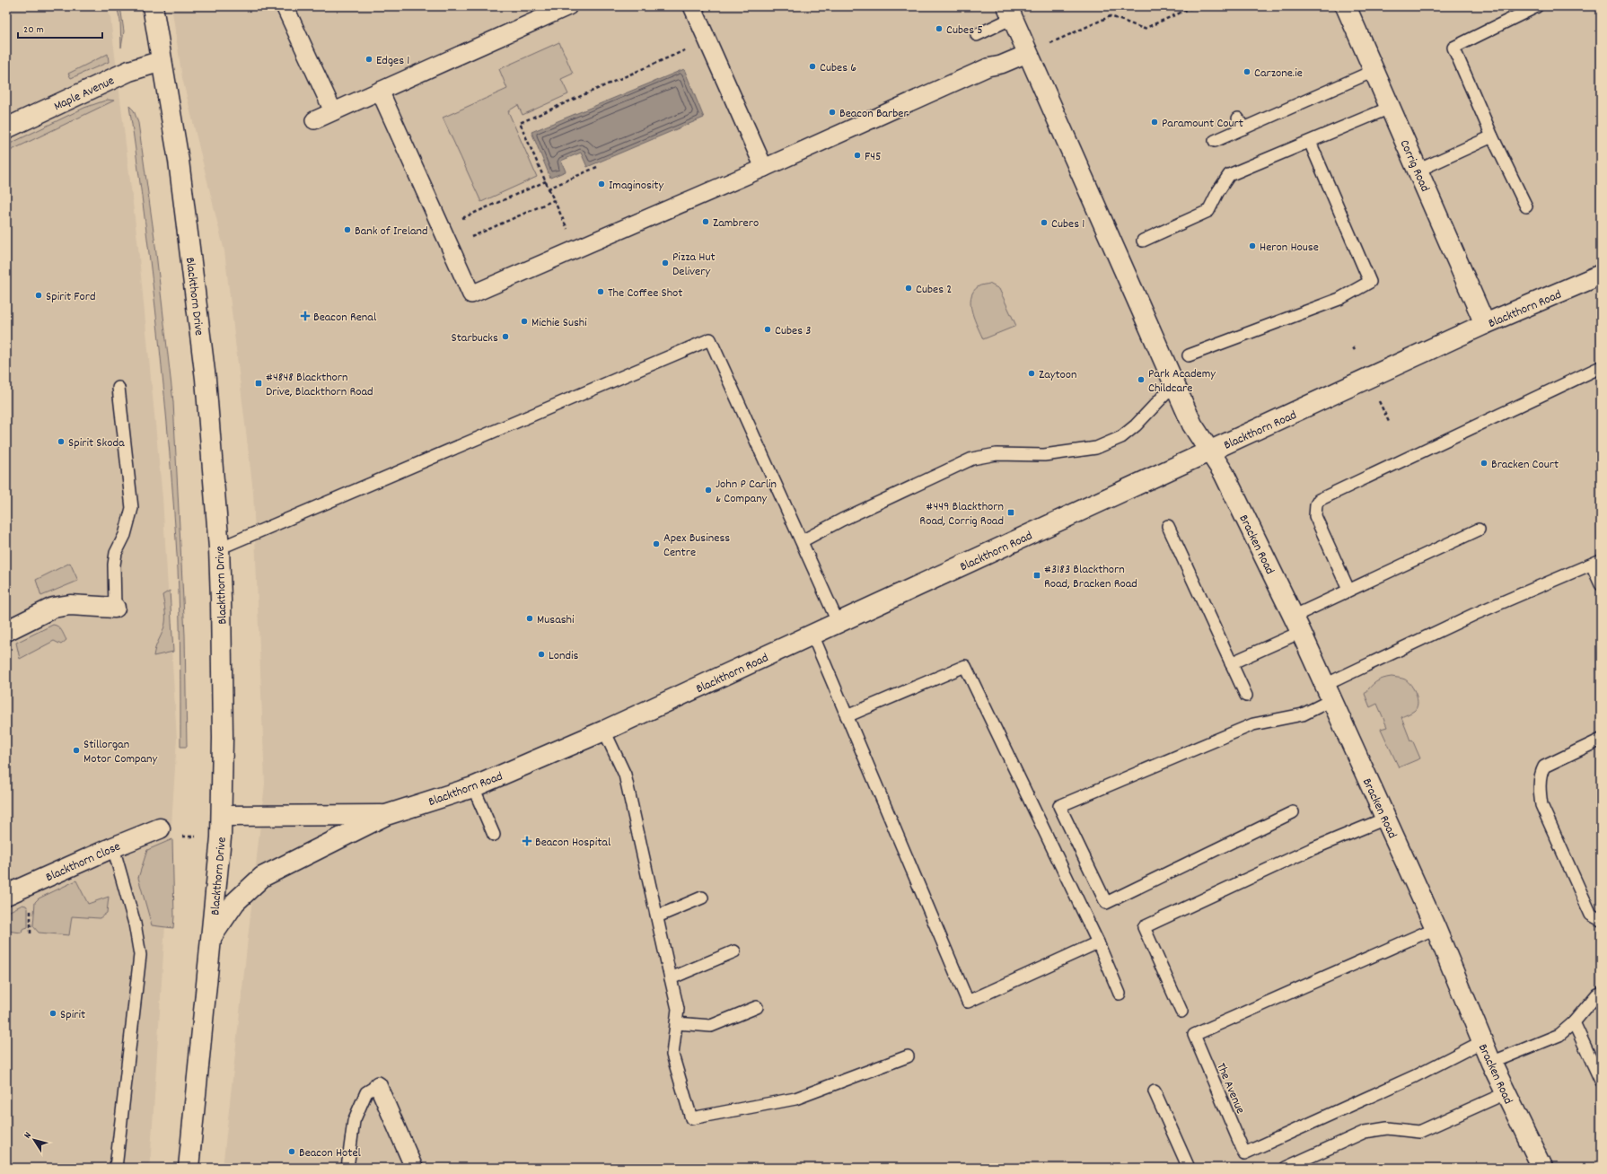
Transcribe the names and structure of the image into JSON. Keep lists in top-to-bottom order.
{
  "streets": {
    "street": [
      "Maple Avenue",
      "Corrig Road",
      "Blackthorn Drive",
      "Blackthorn Road",
      "Bracken Road",
      "Blackthorn Close"
    ],
    "lane": ["The Avenue"]
  },
  "crossings": [
    ["Maple Avenue", "Blackthorn Drive"],
    ["Corrig Road", "Blackthorn Road"],
    ["Blackthorn Drive", "Blackthorn Road"],
    ["Blackthorn Road", "Bracken Road"],
    ["Bracken Road", "The Avenue"]
  ],
  "places": {
    "other": [
      "Cubes 5",
      "Edges 1",
      "Cubes 6",
      "Carzone.ie",
      "Beacon Barber",
      "Paramount Court",
      "F45",
      "Imaginosity",
      "Zambrero",
      "Cubes 1",
      "Bank of Ireland",
      "Heron House",
      "Pizza Hut Delivery",
      "Cubes 2",
      "The Coffee Shot",
      "Spirit Ford",
      "Michie Sushi",
      "Cubes 3",
      "Starbucks",
      "Zaytoon",
      "Park Academy Childcare",
      "Spirit Skoda",
      "Bracken Court",
      "John P Carlin & Company",
      "Apex Business Centre",
      "Musashi",
      "Londis",
      "Stillorgan Motor Company",
      "Spirit",
      "Beacon Hotel"
    ],
    "health": ["Beacon Renal", "Beacon Hospital"],
    "transit": ["#4848 Blackthorn Drive, Blackthorn Road", "#449 Blackthorn Road, Corrig Road", "#3183 Blackthorn Road, Bracken Road"]
  },
  "scale_bar": "20 m",
  "north": "top left"
}
